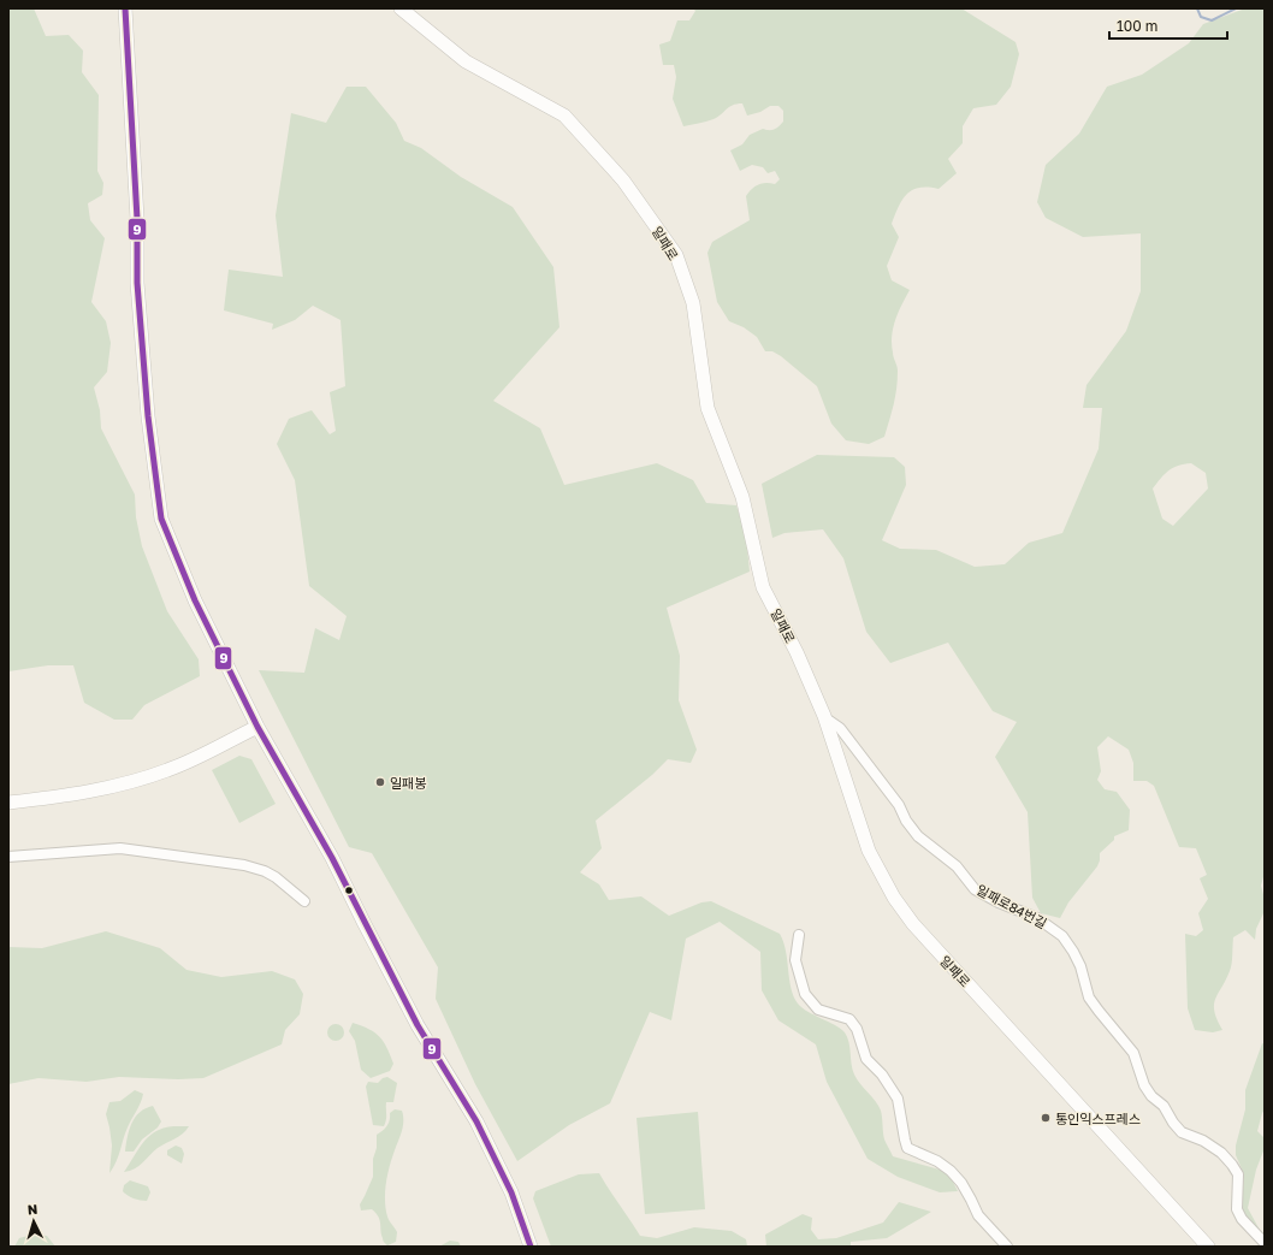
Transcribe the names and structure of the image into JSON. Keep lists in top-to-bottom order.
{
  "streets": {
    "street": ["일패로", "일패로84번길"]
  },
  "crossings": [
    ["일패로", "일패로84번길"]
  ],
  "places": ["일패봉", "통인익스프레스"],
  "lines": ["transit line 9"],
  "scale_bar": "100 m",
  "north": "top"
}
